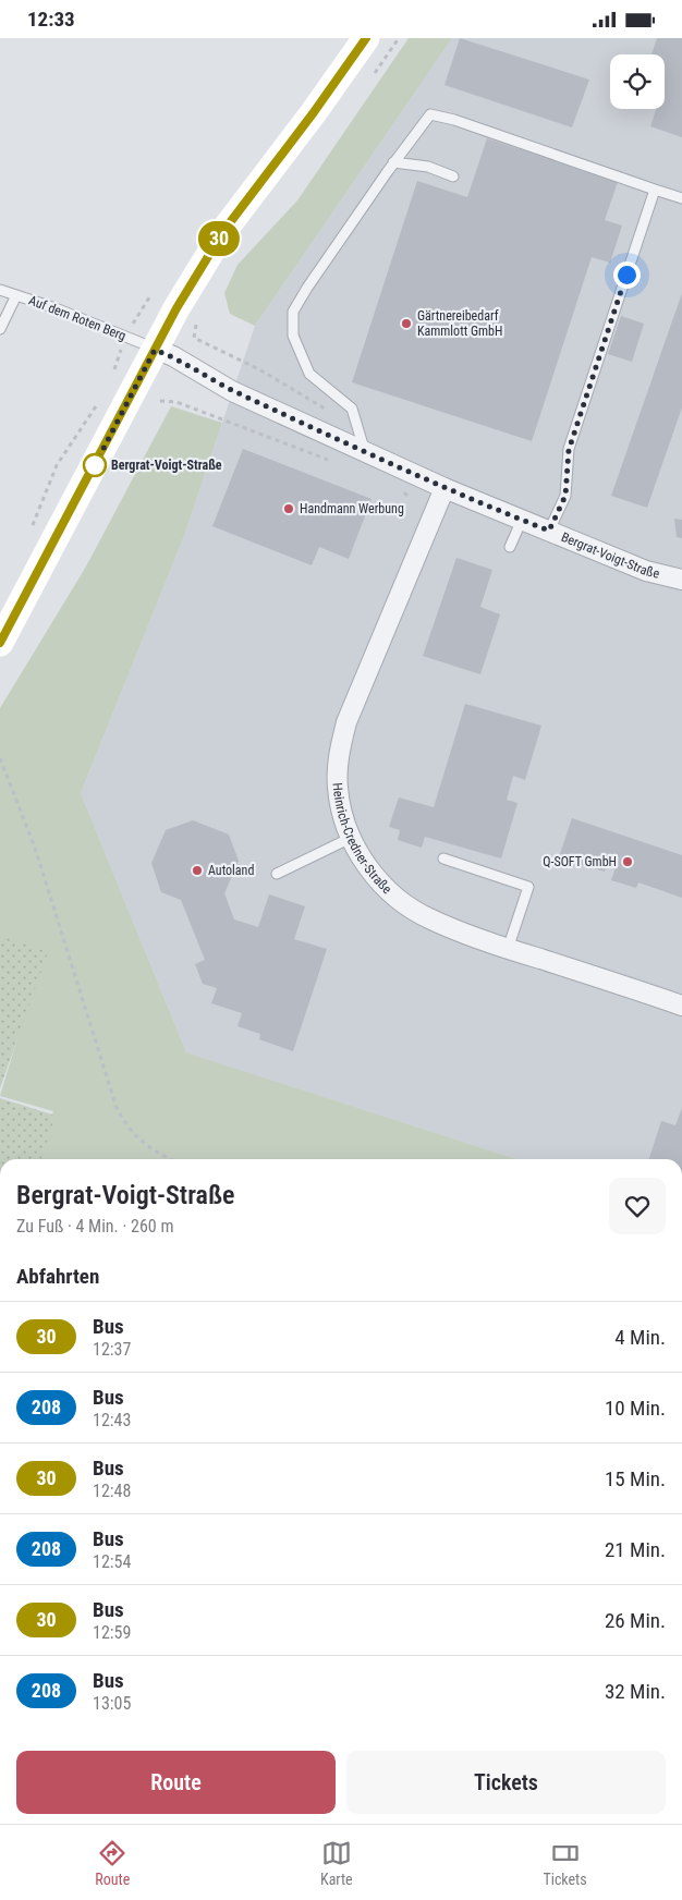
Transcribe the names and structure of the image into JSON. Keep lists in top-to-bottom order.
{
  "streets": {
    "street": ["Bergrat-Voigt-Straße", "Heinrich-Credner-Straße"],
    "lane": ["Auf dem Roten Berg"]
  },
  "crossings": [
    ["Auf dem Roten Berg", "Bergrat-Voigt-Straße"],
    ["Bergrat-Voigt-Straße", "Heinrich-Credner-Straße"]
  ],
  "places": [
    "Gärtnereibedarf Kammlott GmbH",
    "Bergrat-Voigt-Straße",
    "Handmann Werbung",
    "Q-SOFT GmbH",
    "Autoland"
  ],
  "lines": ["bus line 30"],
  "page": {
    "status": "12:33",
    "on_map": "30",
    "heading": [
      ["Bergrat-Voigt-Straße", "Zu Fuß · 4 Min. · 260 m"],
      "Abfahrten"
    ],
    "list": [
      {
        "mark": "30",
        "name": "Bus",
        "note": "12:37",
        "value": "4 Min."
      },
      {
        "mark": "208",
        "name": "Bus",
        "note": "12:43",
        "value": "10 Min."
      },
      {
        "mark": "30",
        "name": "Bus",
        "note": "12:48",
        "value": "15 Min."
      },
      {
        "mark": "208",
        "name": "Bus",
        "note": "12:54",
        "value": "21 Min."
      },
      {
        "mark": "30",
        "name": "Bus",
        "note": "12:59",
        "value": "26 Min."
      },
      {
        "mark": "208",
        "name": "Bus",
        "note": "13:05",
        "value": "32 Min."
      }
    ],
    "buttons": ["Route", "Tickets"],
    "tabs": ["Route", "Karte", "Tickets"]
  }
}
